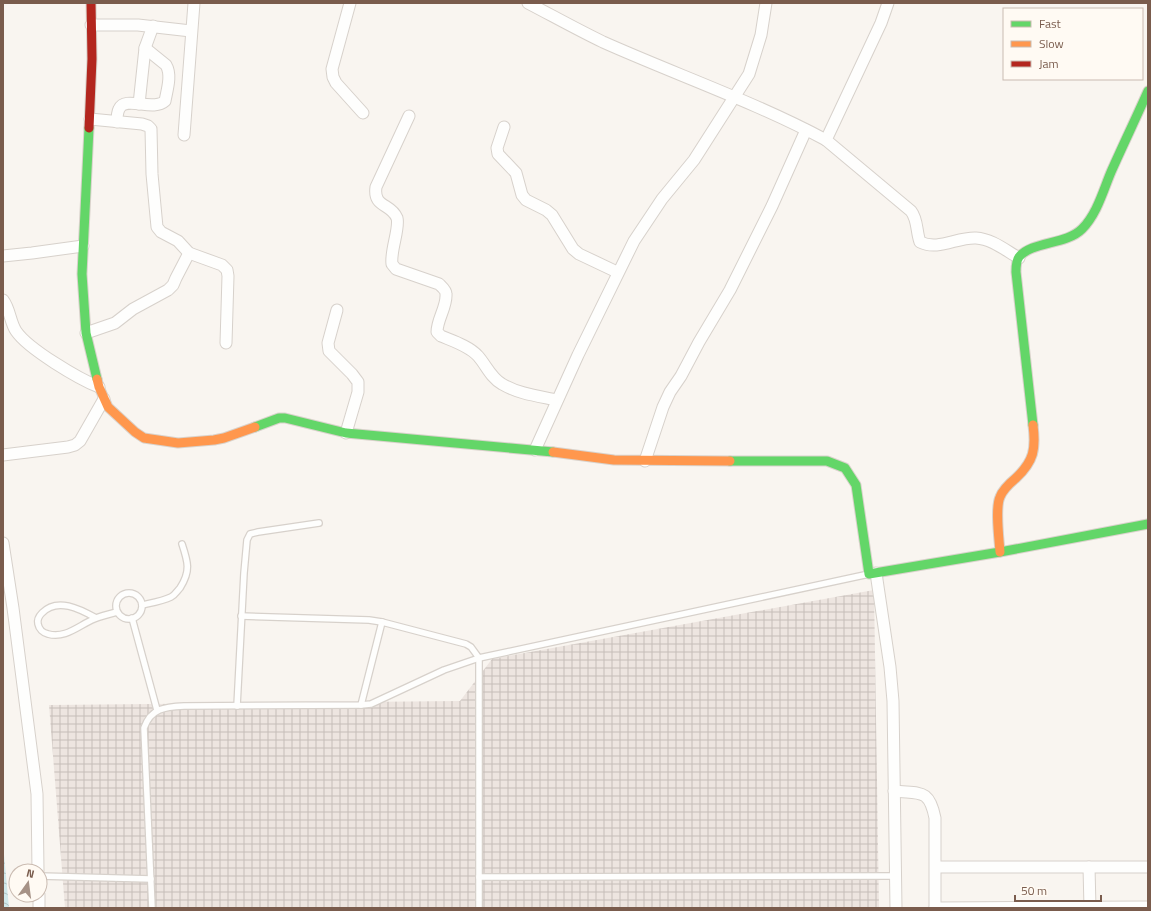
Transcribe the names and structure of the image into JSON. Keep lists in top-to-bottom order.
{
  "legend": ["Fast", "Slow", "Jam"],
  "scale_bar": "50 m",
  "north": "top"
}
